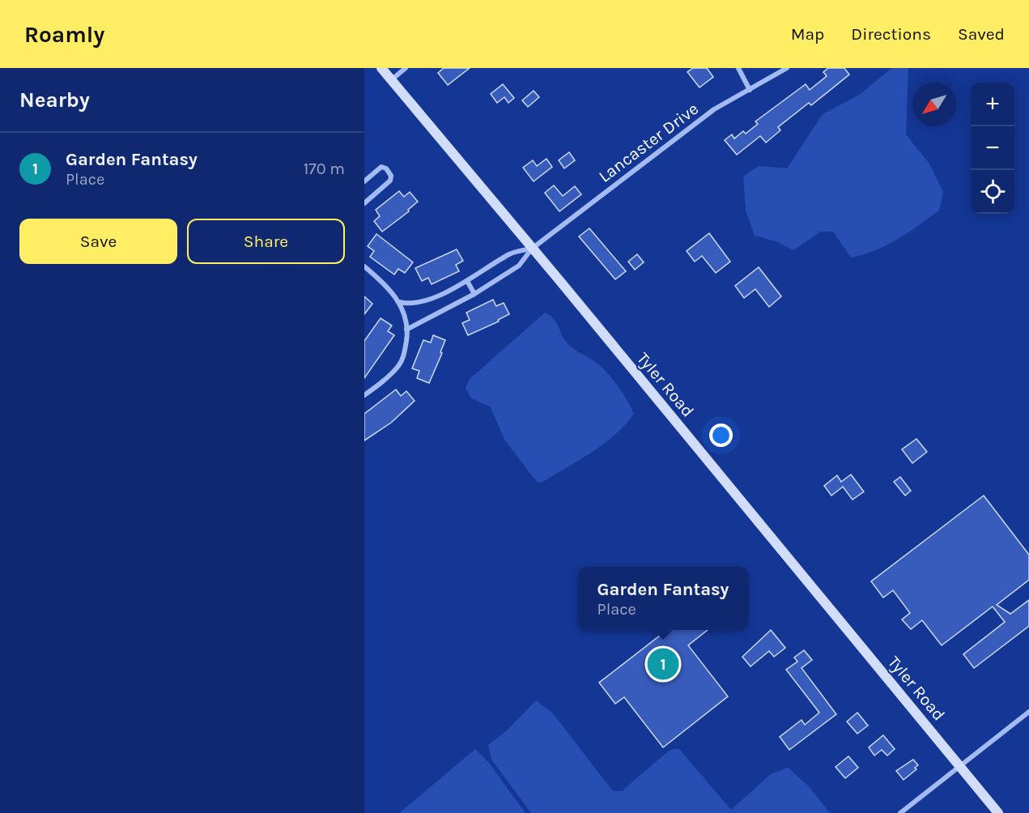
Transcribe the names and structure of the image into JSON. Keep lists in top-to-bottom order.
{
  "streets": {
    "street": ["Lancaster Drive", "Tyler Road"]
  },
  "crossings": [
    ["Lancaster Drive", "Tyler Road"]
  ],
  "north": "bottom left",
  "page": {
    "header": "Roamly",
    "nav": ["Map", "Directions", "Saved"],
    "heading": "Nearby",
    "map_buttons": ["+", "−"],
    "list": [
      {
        "mark": "1",
        "name": "Garden Fantasy",
        "note": "Place",
        "value": "170 m"
      }
    ],
    "buttons": ["Save", "Share"],
    "popup": ["Garden Fantasy", "Place"],
    "pins": "1"
  }
}
